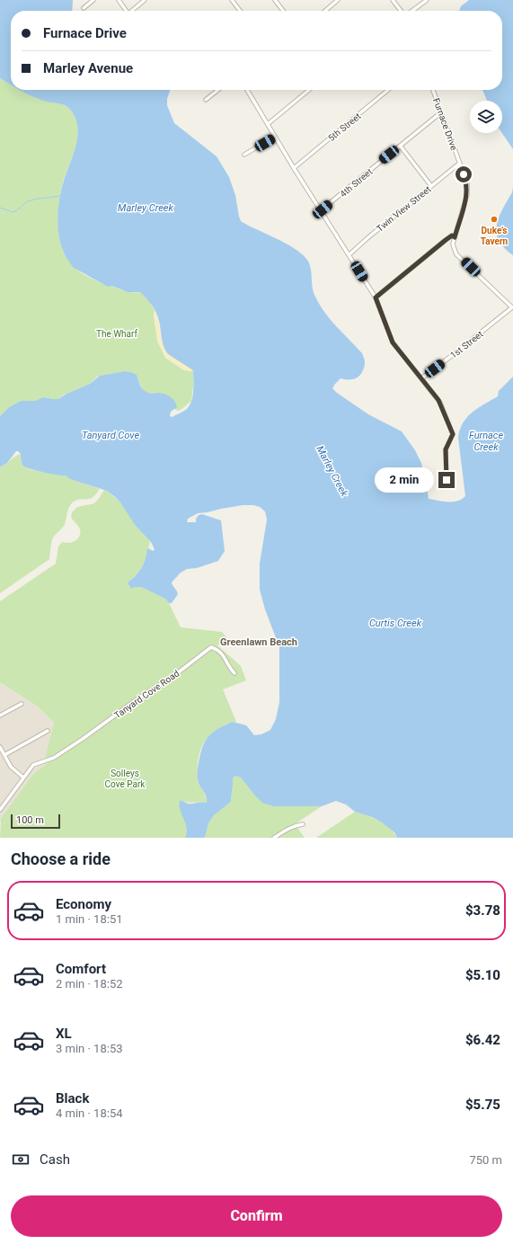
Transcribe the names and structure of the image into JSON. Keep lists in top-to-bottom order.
{
  "streets": {
    "street": [
      "Furnace Drive",
      "5th Street",
      "4th Street",
      "Twin View Street",
      "1st Street",
      "Tanyard Cove Road"
    ]
  },
  "crossings": [
    ["Furnace Drive", "4th Street"],
    ["Furnace Drive", "Twin View Street"],
    ["Furnace Drive", "1st Street"]
  ],
  "districts": ["Greenlawn Beach"],
  "water": [
    "Marley Creek",
    "Tanyard Cove",
    "Furnace Creek",
    "Curtis Creek"
  ],
  "parks": ["The Wharf", "Solleys Cove Park"],
  "places": ["Duke’s Tavern"],
  "scale_bar": "100 m",
  "page": {
    "banner": ["Furnace Drive", "Marley Avenue"],
    "bubble": "2 min",
    "scale": "100 m",
    "heading": "Choose a ride",
    "list": [
      {
        "name": "Economy",
        "note": "1 min · 18:51",
        "value": "$3.78"
      },
      {
        "name": "Comfort",
        "note": "2 min · 18:52",
        "value": "$5.10"
      },
      {
        "name": "XL",
        "note": "3 min · 18:53",
        "value": "$6.42"
      },
      {
        "name": "Black",
        "note": "4 min · 18:54",
        "value": "$5.75"
      }
    ],
    "pay": ["Cash", "750 m"],
    "buttons": "Confirm"
  }
}
